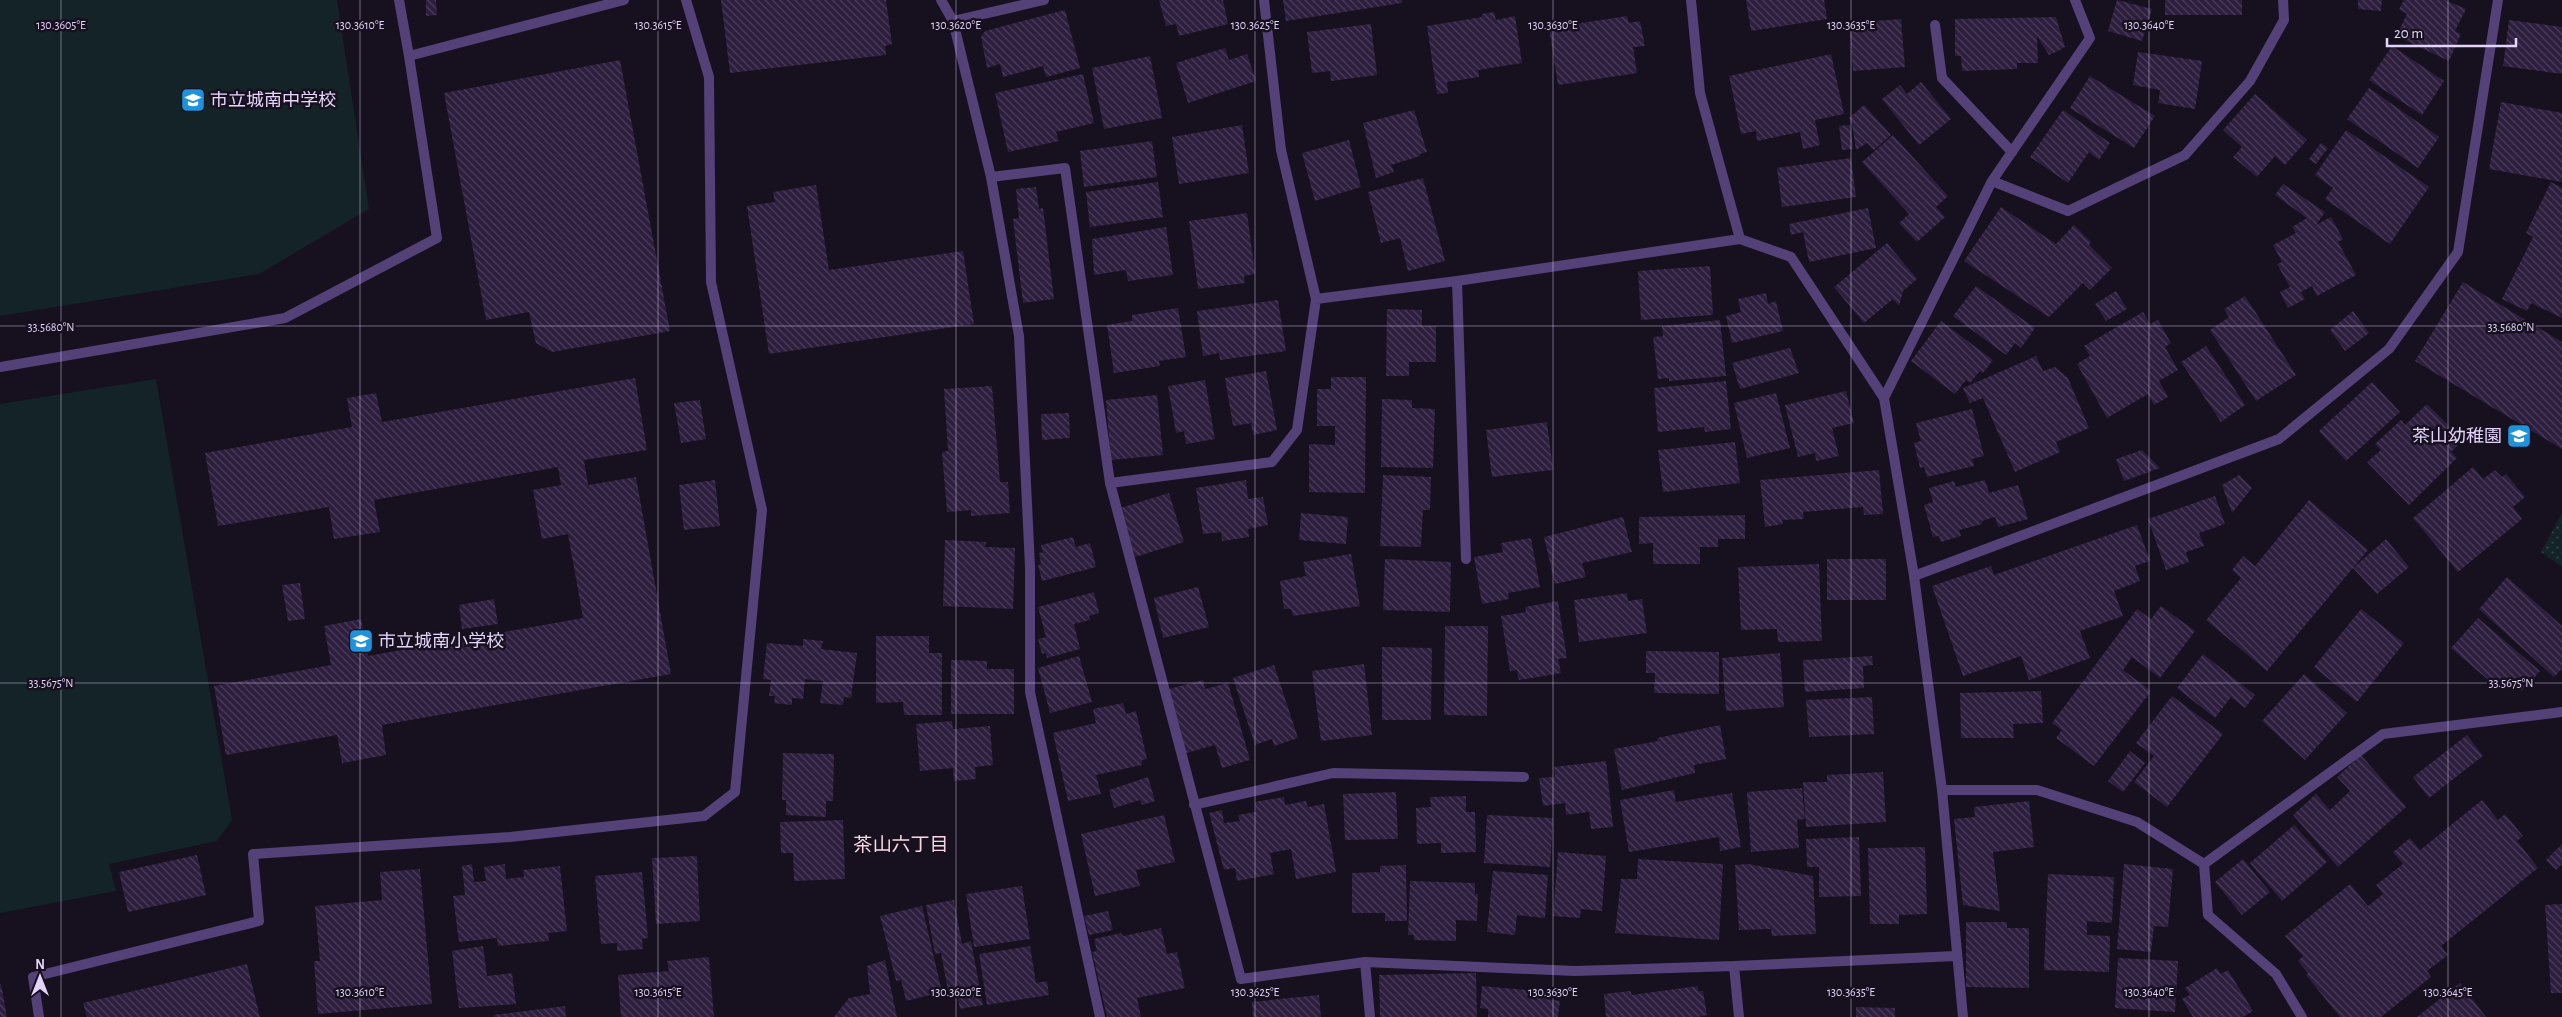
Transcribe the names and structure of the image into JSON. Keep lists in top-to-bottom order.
{
  "districts": ["茶山六丁目"],
  "places": {
    "school or university": ["市立城南中学校", "茶山幼稚園", "市立城南小学校"]
  },
  "scale_bar": "20 m",
  "north": "top",
  "coordinates": [
    "130.3605°E",
    "130.3610°E",
    "130.3615°E",
    "130.3620°E",
    "130.3625°E",
    "130.3630°E",
    "130.3635°E",
    "130.3640°E",
    "33.5680°N",
    "33.5675°N",
    "130.3645°E"
  ]
}
